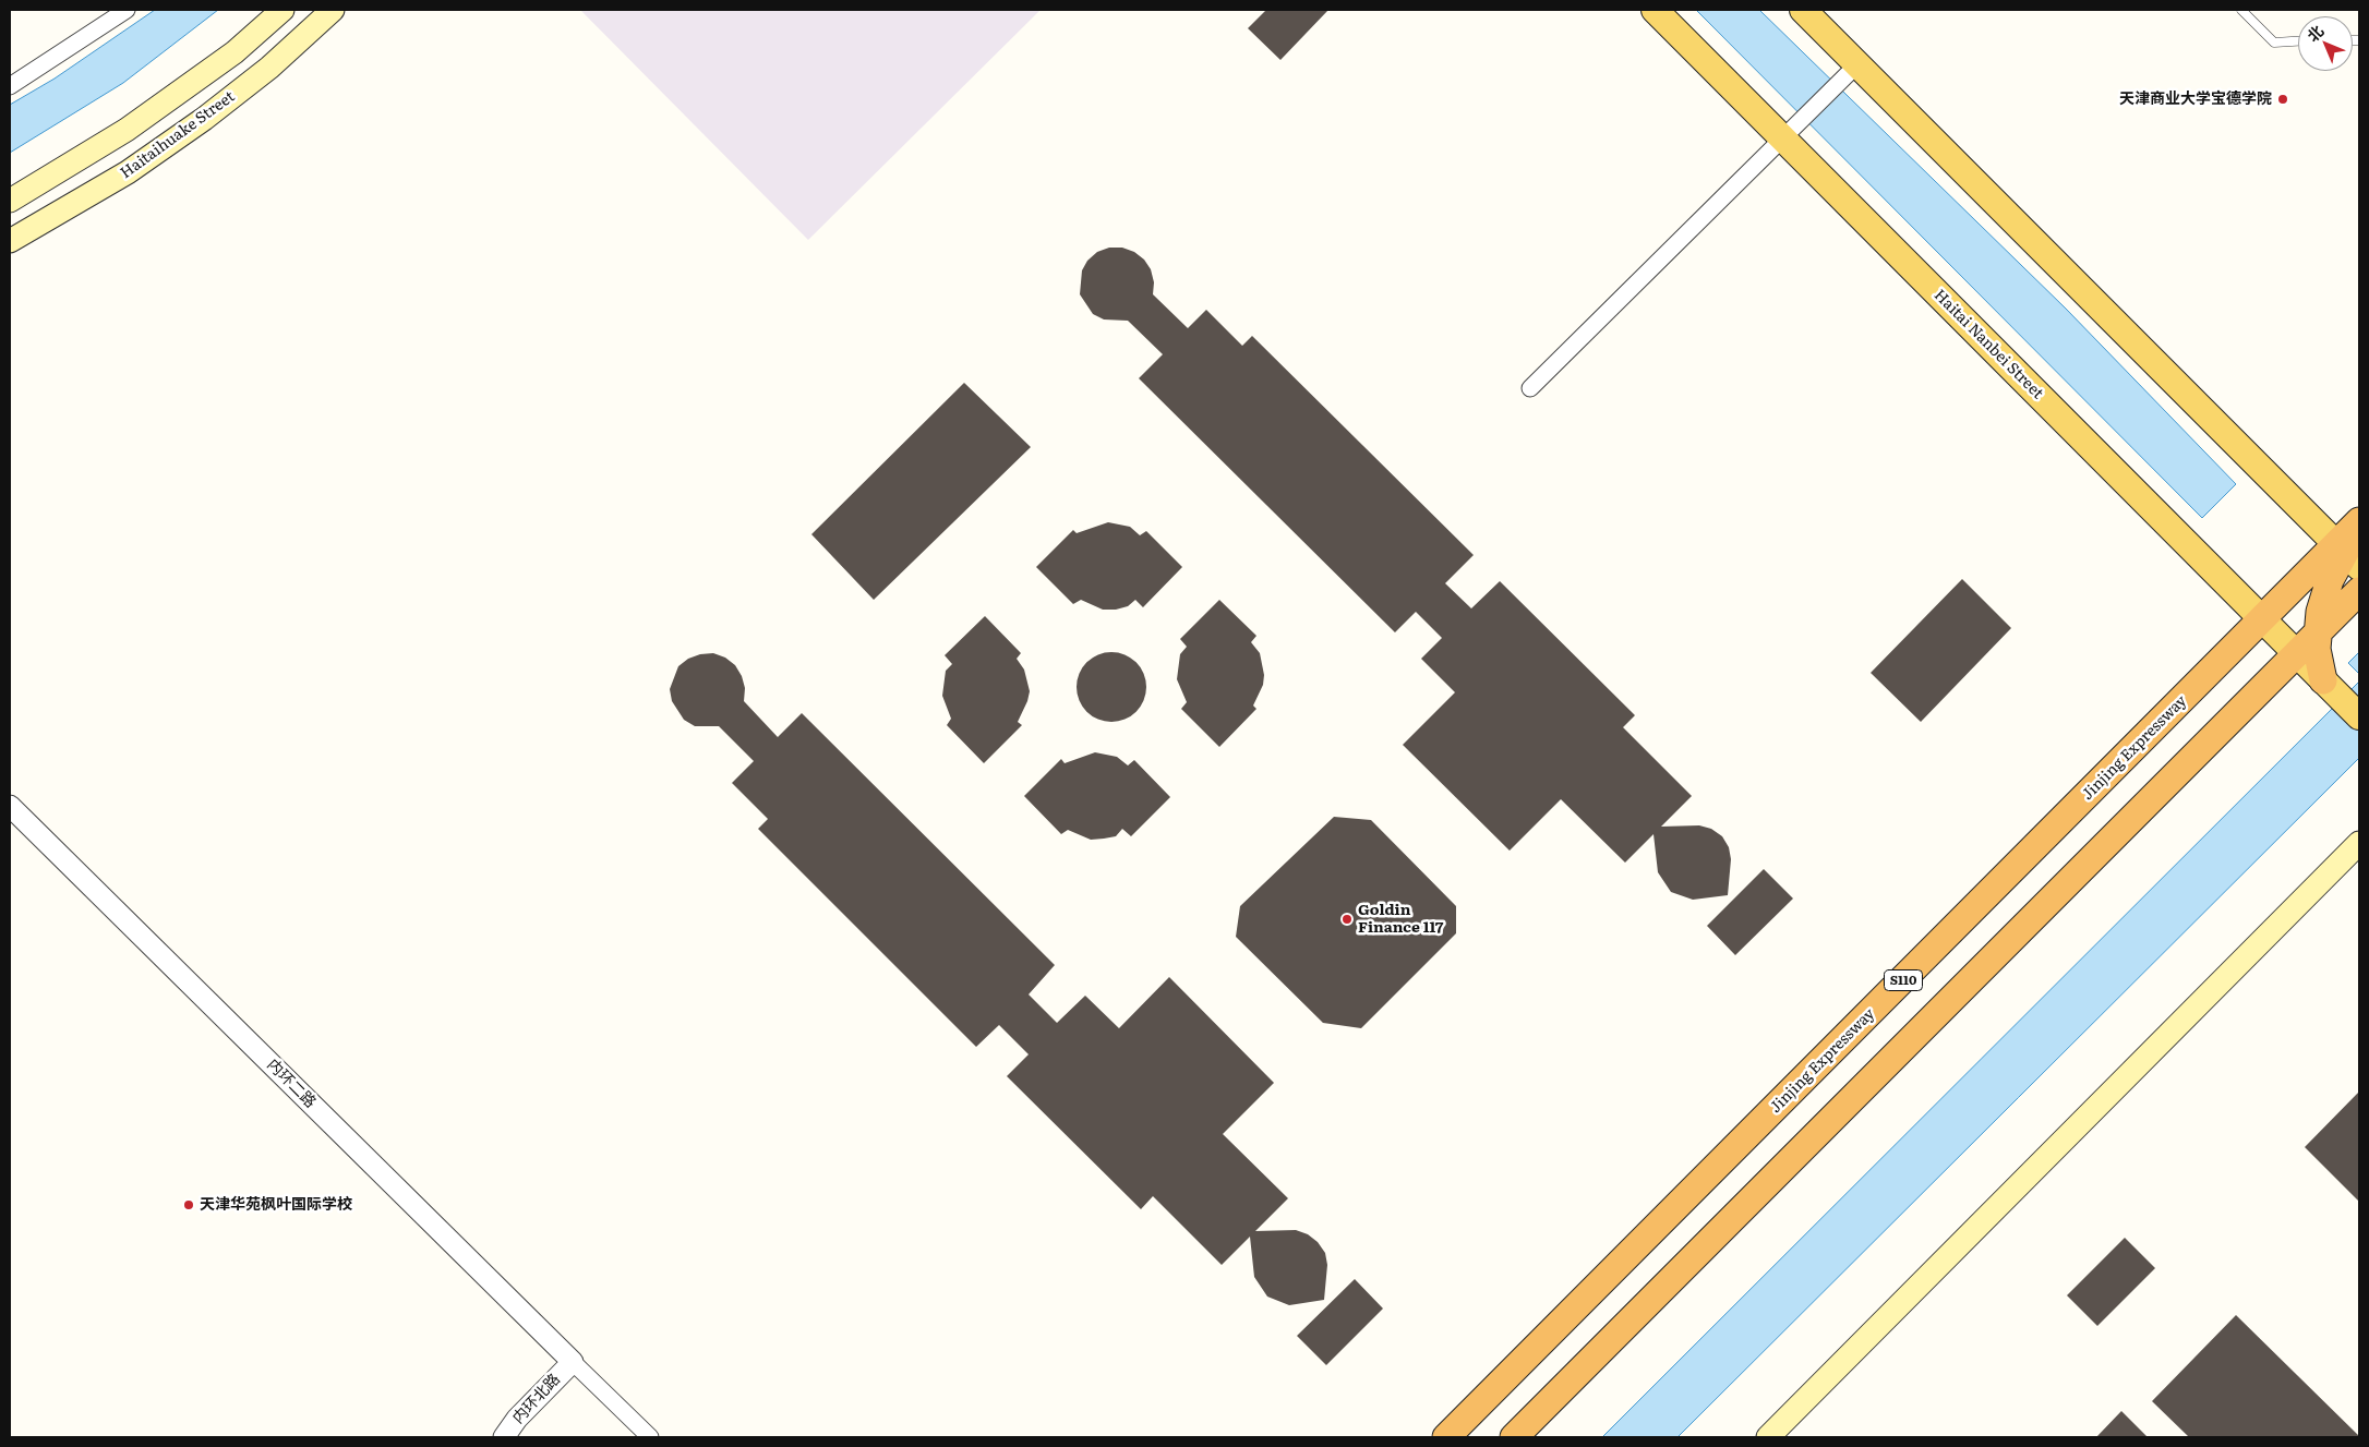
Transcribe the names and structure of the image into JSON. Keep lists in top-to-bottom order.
{
  "streets": {
    "highway": ["Jinjing Expressway", "S110"],
    "main road": ["Haitaihuake Street", "Haitai Nanbei Street"],
    "street": ["内环二路", "内环北路"]
  },
  "crossings": [
    ["Haitai Nanbei Street", "Jinjing Expressway"],
    ["内环二路", "内环北路"]
  ],
  "places": ["天津商业大学宝德学院", "Goldin Finance 117", "天津华苑枫叶国际学校"],
  "north": "top left"
}
